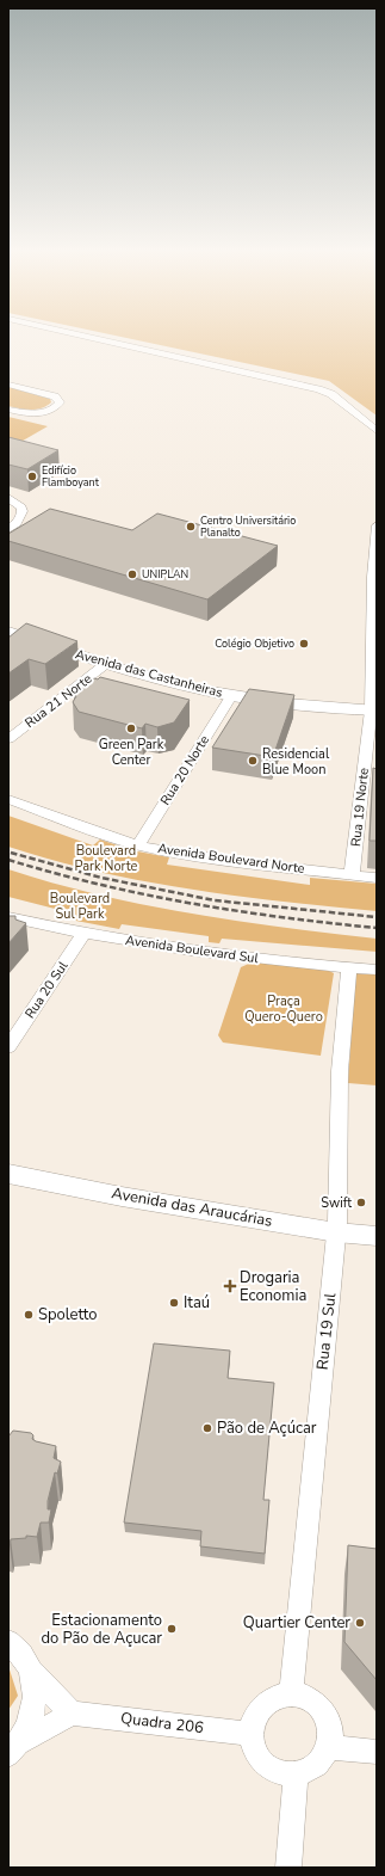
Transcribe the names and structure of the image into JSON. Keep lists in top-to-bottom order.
{
  "streets": {
    "main road": ["Avenida das Castanheiras", "Avenida das Araucárias"],
    "street": [
      "Rua 21 Norte",
      "Rua 20 Norte",
      "Rua 19 Norte",
      "Avenida Boulevard Norte",
      "Avenida Boulevard Sul",
      "Rua 20 Sul",
      "Rua 19 Sul",
      "Quadra 206"
    ]
  },
  "crossings": [
    ["Avenida das Castanheiras", "Rua 21 Norte"],
    ["Avenida das Castanheiras", "Rua 20 Norte"],
    ["Avenida das Castanheiras", "Rua 19 Norte"],
    ["Rua 20 Norte", "Avenida Boulevard Norte"],
    ["Rua 19 Norte", "Avenida Boulevard Norte"],
    ["Avenida Boulevard Sul", "Rua 20 Sul"],
    ["Avenida Boulevard Sul", "Rua 19 Sul"],
    ["Avenida das Araucárias", "Rua 19 Sul"],
    ["Rua 19 Sul", "Quadra 206"]
  ],
  "parks": ["Boulevard Park Norte", "Boulevard Sul Park", "Praça Quero-Quero"],
  "places": {
    "other": [
      "Edifício Flamboyant",
      "Centro Universitário Planalto",
      "UNIPLAN",
      "Colégio Objetivo",
      "Green Park Center",
      "Residencial Blue Moon",
      "Swift",
      "Itaú",
      "Spoletto",
      "Pão de Açúcar",
      "Quartier Center",
      "Estacionamento do Pão de Açucar"
    ],
    "health": ["Drogaria Economia"]
  }
}
